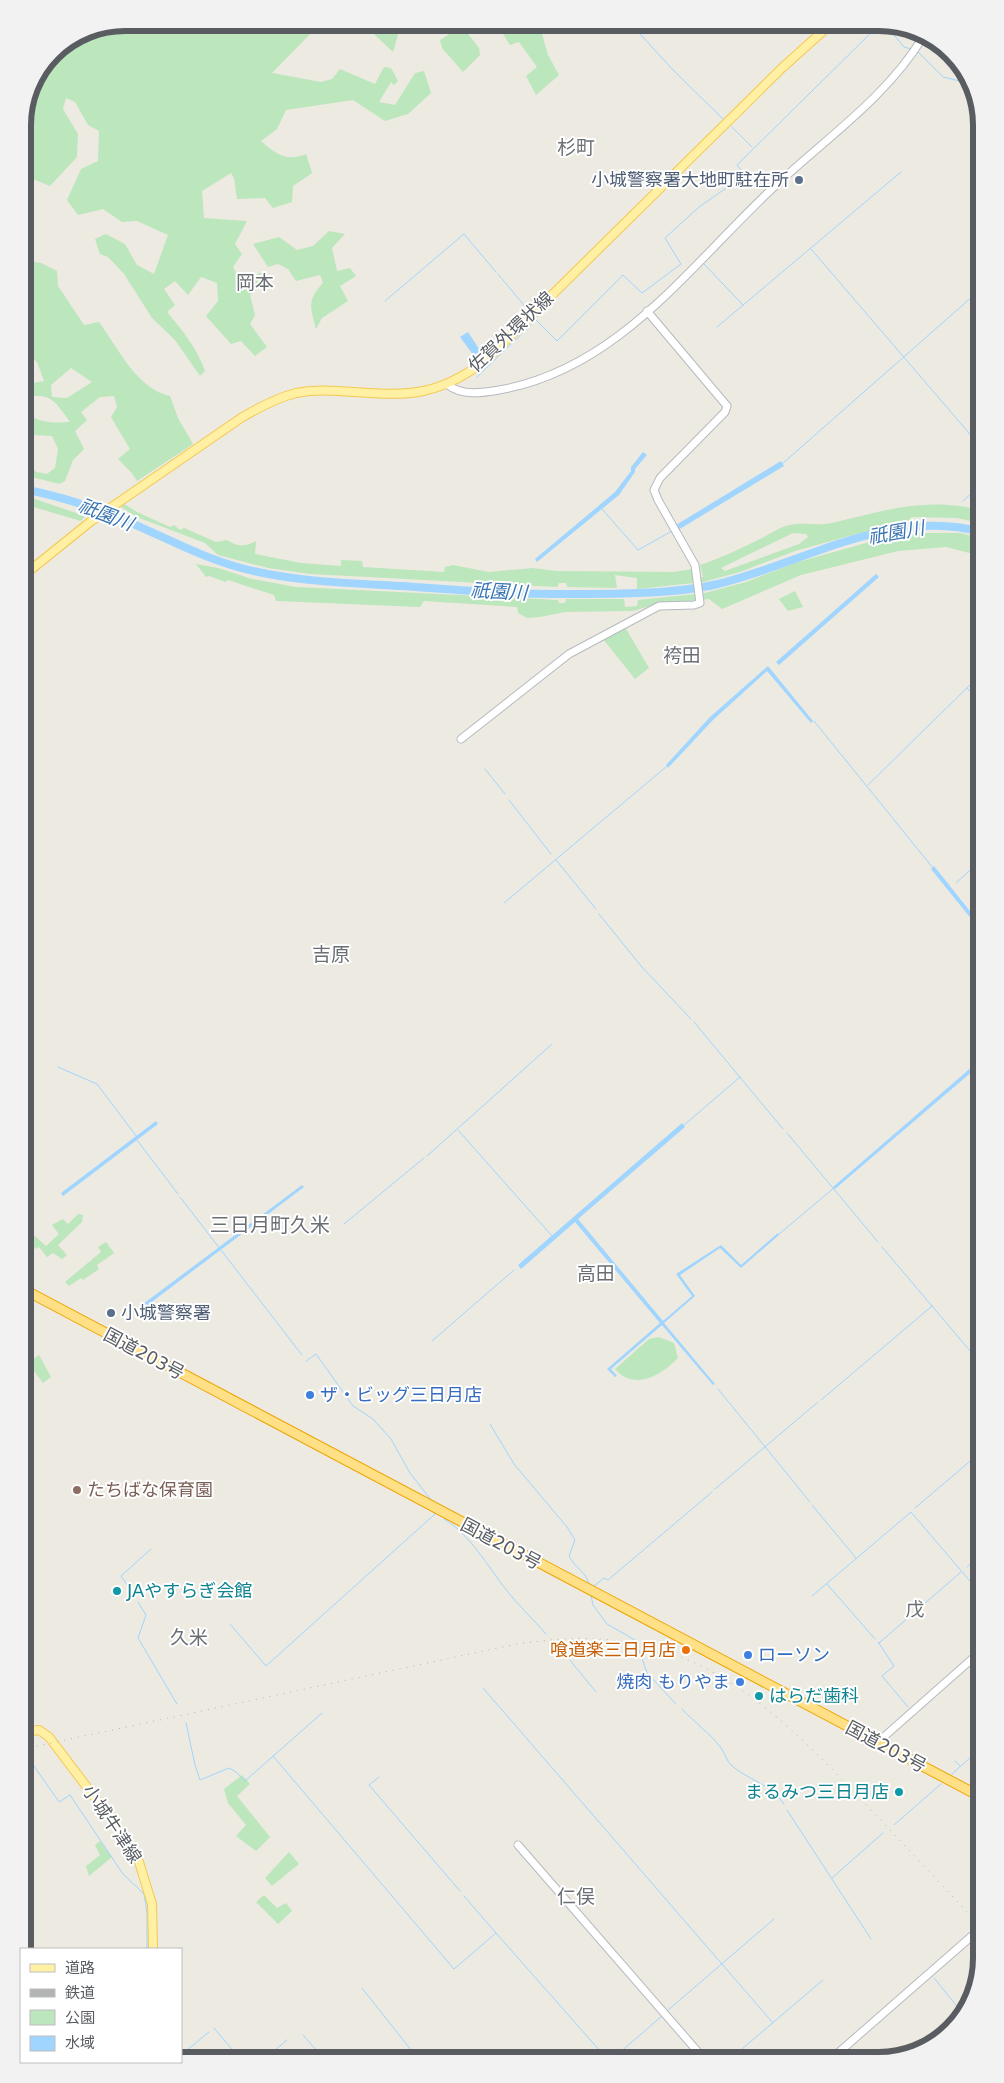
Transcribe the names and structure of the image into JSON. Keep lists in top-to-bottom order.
{
  "streets": {
    "highway": ["国道203号"],
    "main road": ["佐賀外環状線", "小城牛津線"]
  },
  "districts": [
    "杉町",
    "岡本",
    "袴田",
    "吉原",
    "三日月町久米",
    "高田",
    "戊",
    "久米",
    "仁俣"
  ],
  "water": ["祇園川"],
  "places": [
    "小城警察署大地町駐在所",
    "小城警察署",
    "ザ・ビッグ三日月店",
    "たちばな保育園",
    "JAやすらぎ会館",
    "喰道楽三日月店",
    "ローソン",
    "焼肉 もりやま",
    "はらだ歯科",
    "まるみつ三日月店"
  ],
  "legend": [
    "道路",
    "鉄道",
    "公園",
    "水域"
  ]
}
